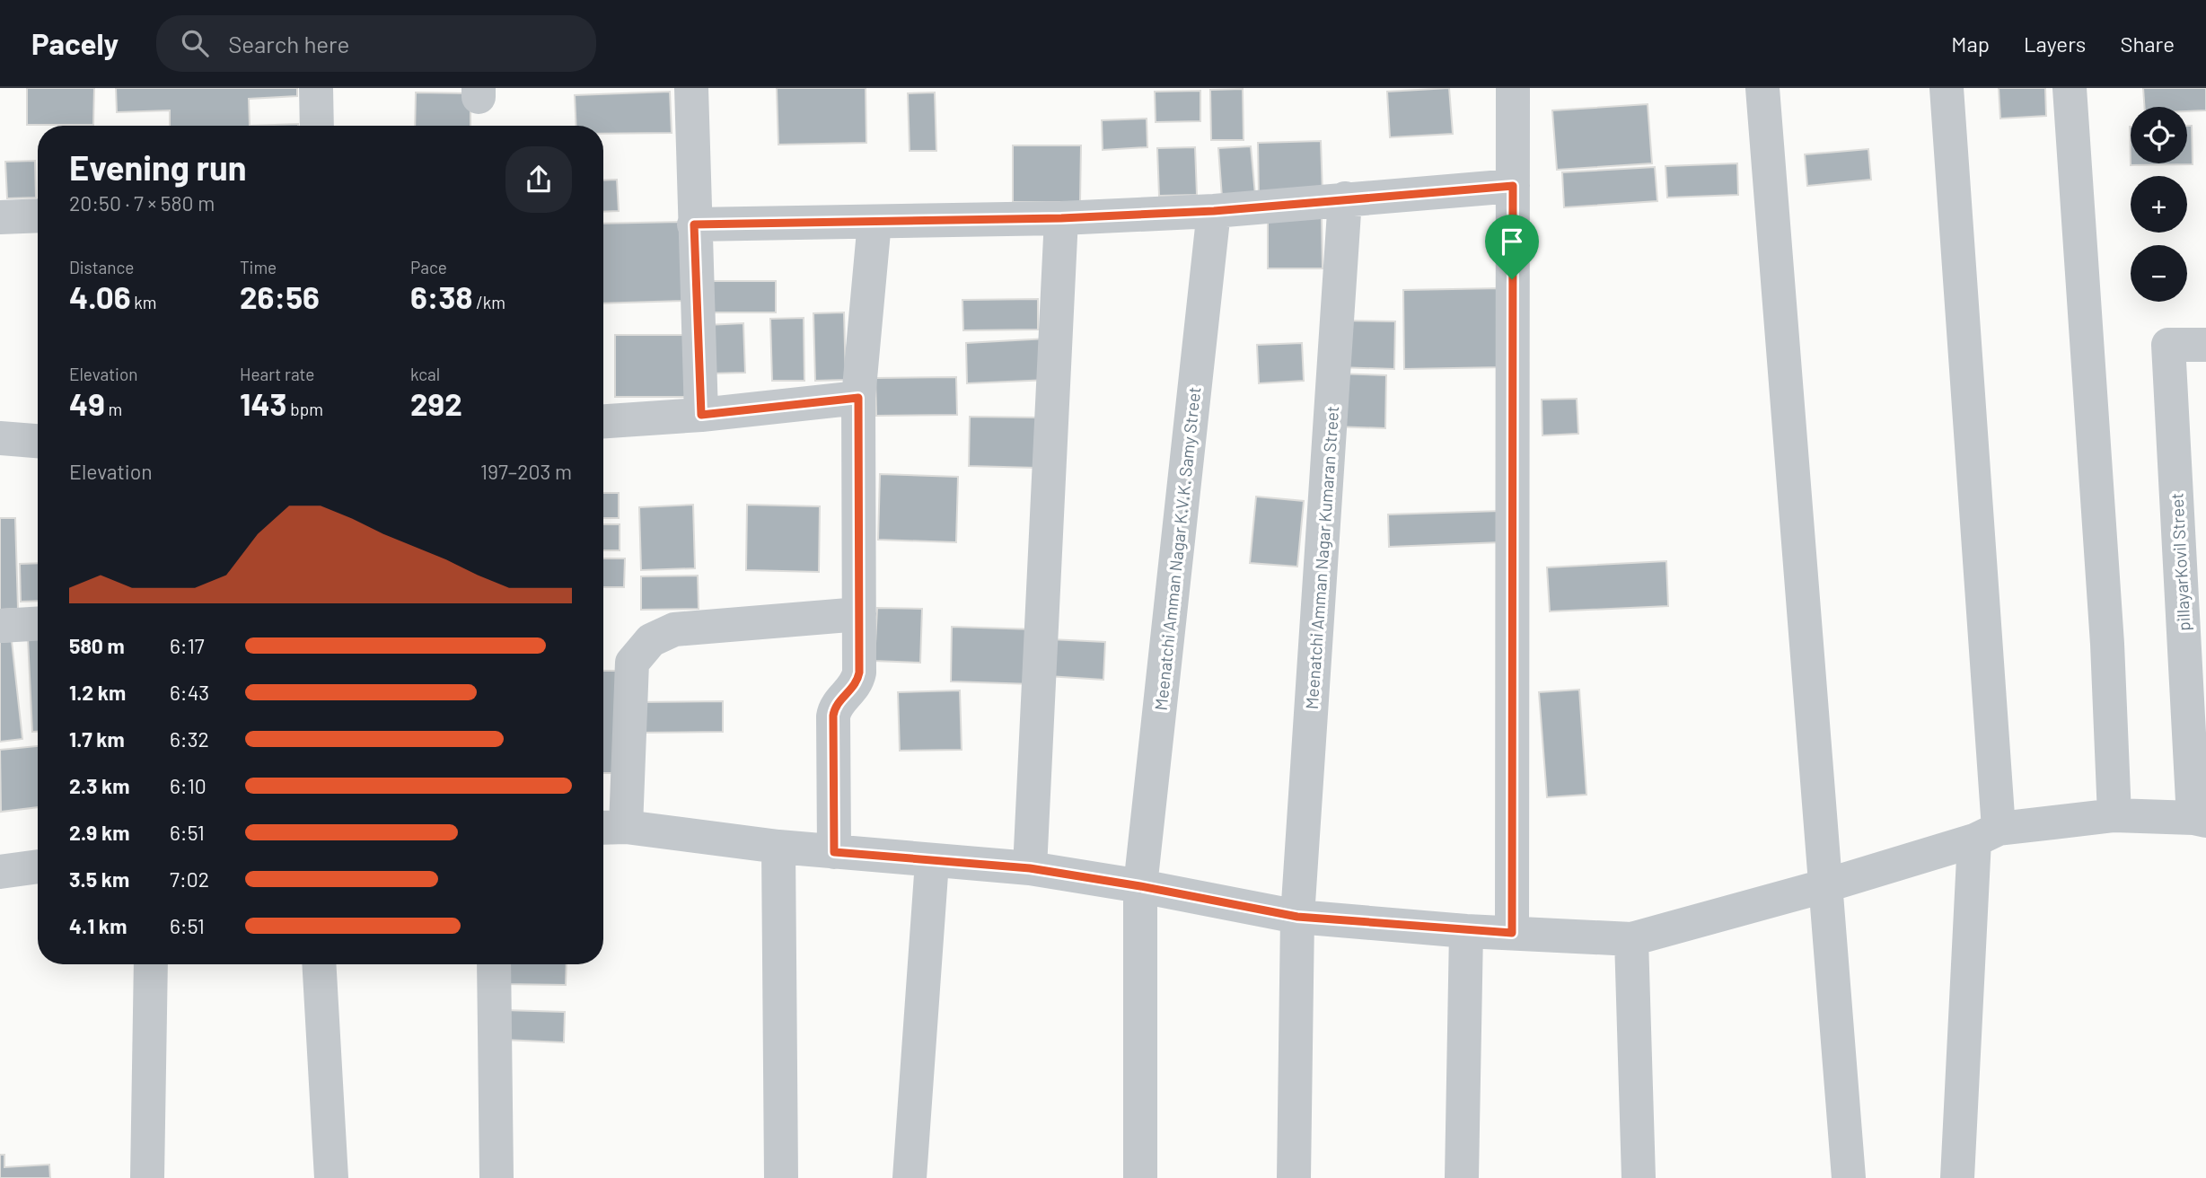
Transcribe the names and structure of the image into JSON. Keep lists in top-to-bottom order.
{
  "streets": {
    "street": ["Meenatchi Amman Nagar K.V.K. Samy Street", "Meenatchi Amman Nagar Kumaran Street", "pillayarKovil Street"]
  },
  "page": {
    "header": "Pacely",
    "search": "Search here",
    "nav": ["Map", "Layers", "Share"],
    "map_buttons": ["+", "−"],
    "heading": ["Evening run", "20:50 · 7 × 580 m"],
    "stats": [
      ["Distance", "4.06 km"],
      ["Time", "26:56"],
      ["Pace", "6:38 /km"],
      ["Elevation", "49 m"],
      ["Heart rate", "143 bpm"],
      ["kcal", "292"]
    ],
    "chart": ["Elevation", "197–203 m"],
    "list": [
      {
        "name": "580 m",
        "note": "6:17"
      },
      {
        "name": "1.2 km",
        "note": "6:43"
      },
      {
        "name": "1.7 km",
        "note": "6:32"
      },
      {
        "name": "2.3 km",
        "note": "6:10"
      },
      {
        "name": "2.9 km",
        "note": "6:51"
      },
      {
        "name": "3.5 km",
        "note": "7:02"
      },
      {
        "name": "4.1 km",
        "note": "6:51"
      }
    ]
  }
}
